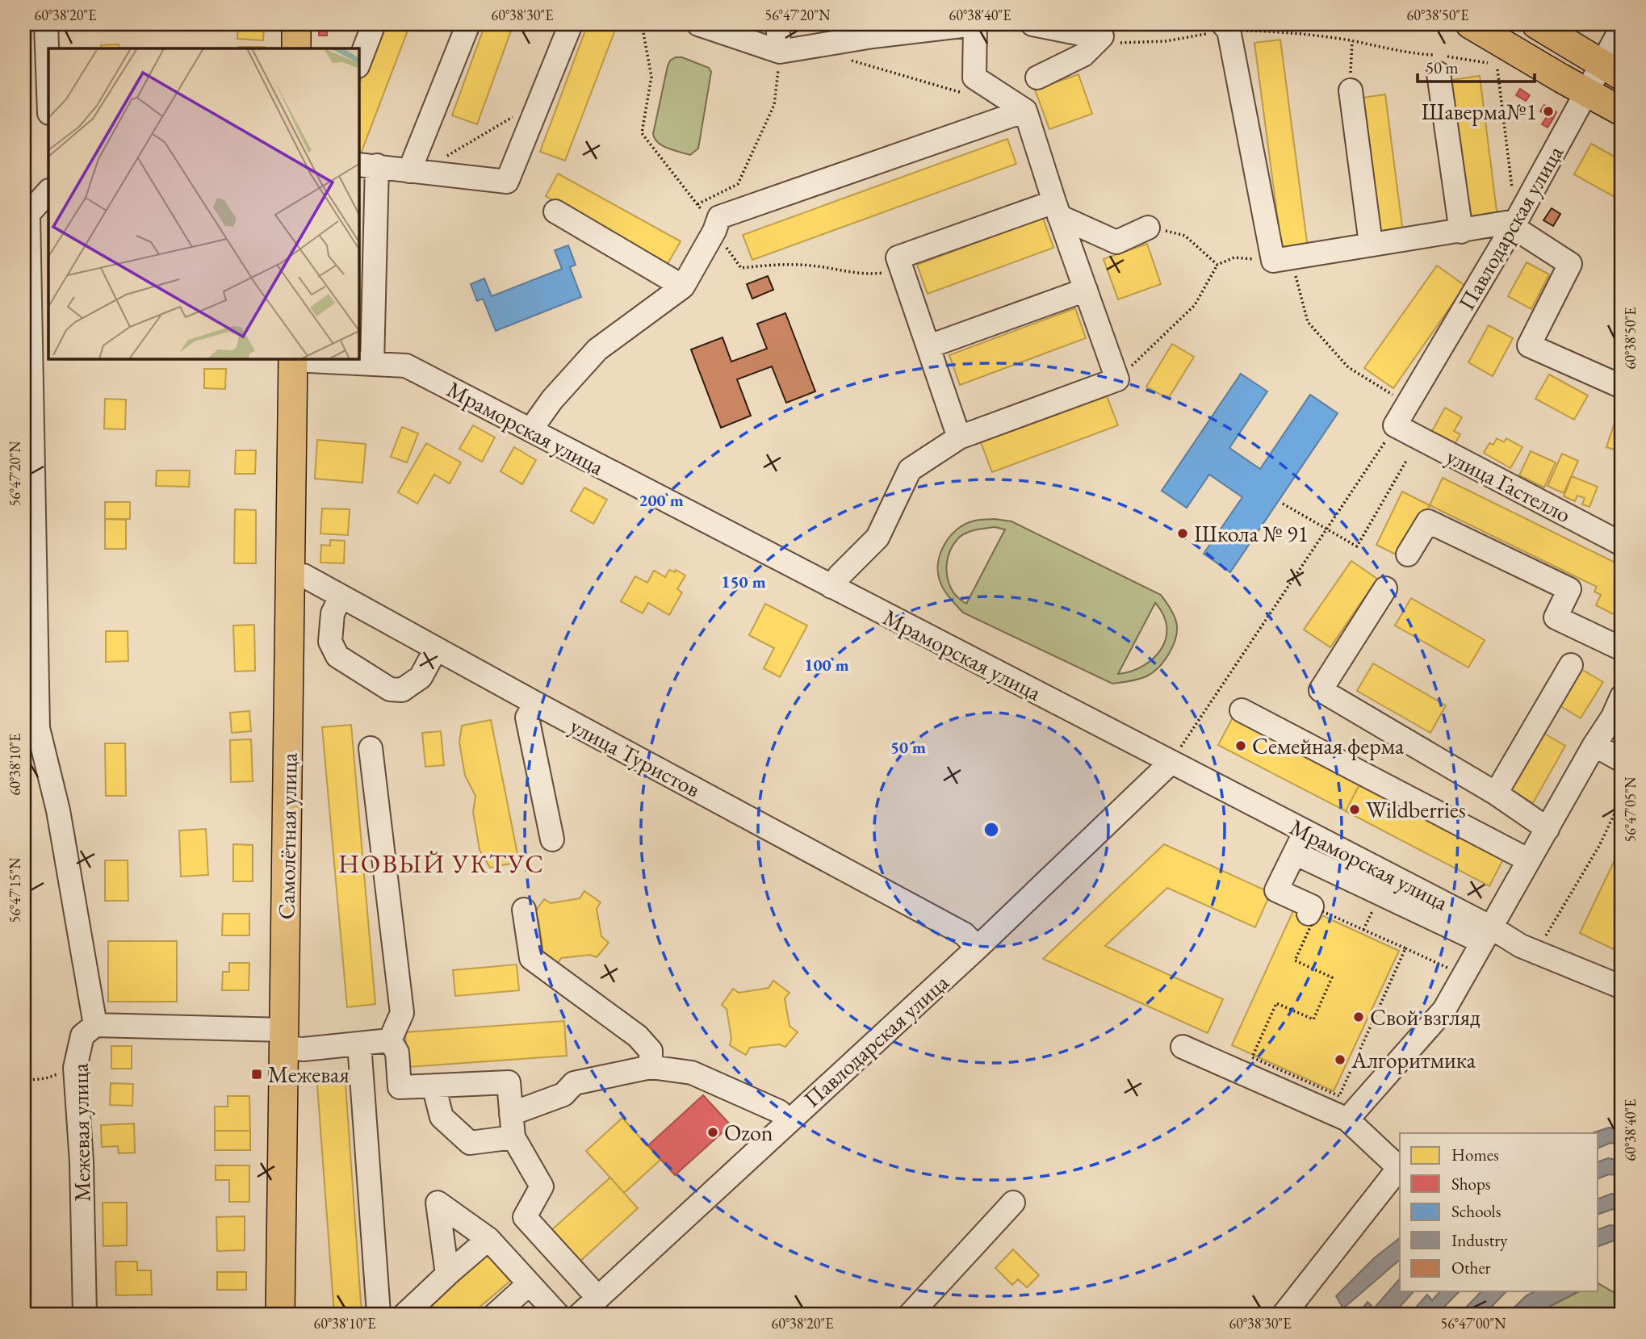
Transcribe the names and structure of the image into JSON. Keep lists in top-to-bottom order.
{
  "streets": {
    "main road": ["Самолётная улица"],
    "street": [
      "Павлодарская улица",
      "Мраморская улица",
      "улица Гастелло",
      "улица Туристов",
      "Межевая улица"
    ]
  },
  "crossings": [
    ["Павлодарская улица", "Мраморская улица"],
    ["Павлодарская улица", "улица Гастелло"],
    ["Павлодарская улица", "улица Туристов"],
    ["Мраморская улица", "Самолётная улица"],
    ["улица Туристов", "Самолётная улица"]
  ],
  "districts": ["НОВЫЙ УКТУС"],
  "places": {
    "other": [
      "Шаверма№1",
      "Школа № 91",
      "Семейная ферма",
      "Wildberries",
      "Свой взгляд",
      "Алгоритмика",
      "Ozon"
    ],
    "transit": ["Межевая"]
  },
  "legend": [
    "Homes",
    "Shops",
    "Schools",
    "Industry",
    "Other"
  ],
  "scale_bar": "50 m",
  "coordinates": [
    "60°38'20\"E",
    "60°38'30\"E",
    "56°47'20\"N",
    "60°38'40\"E",
    "60°38'50\"E",
    "60°38'10\"E",
    "56°47'05\"N",
    "56°47'15\"N",
    "56°47'00\"N"
  ],
  "rings": [
    "200 m",
    "150 m",
    "100 m",
    "50 m"
  ]
}
